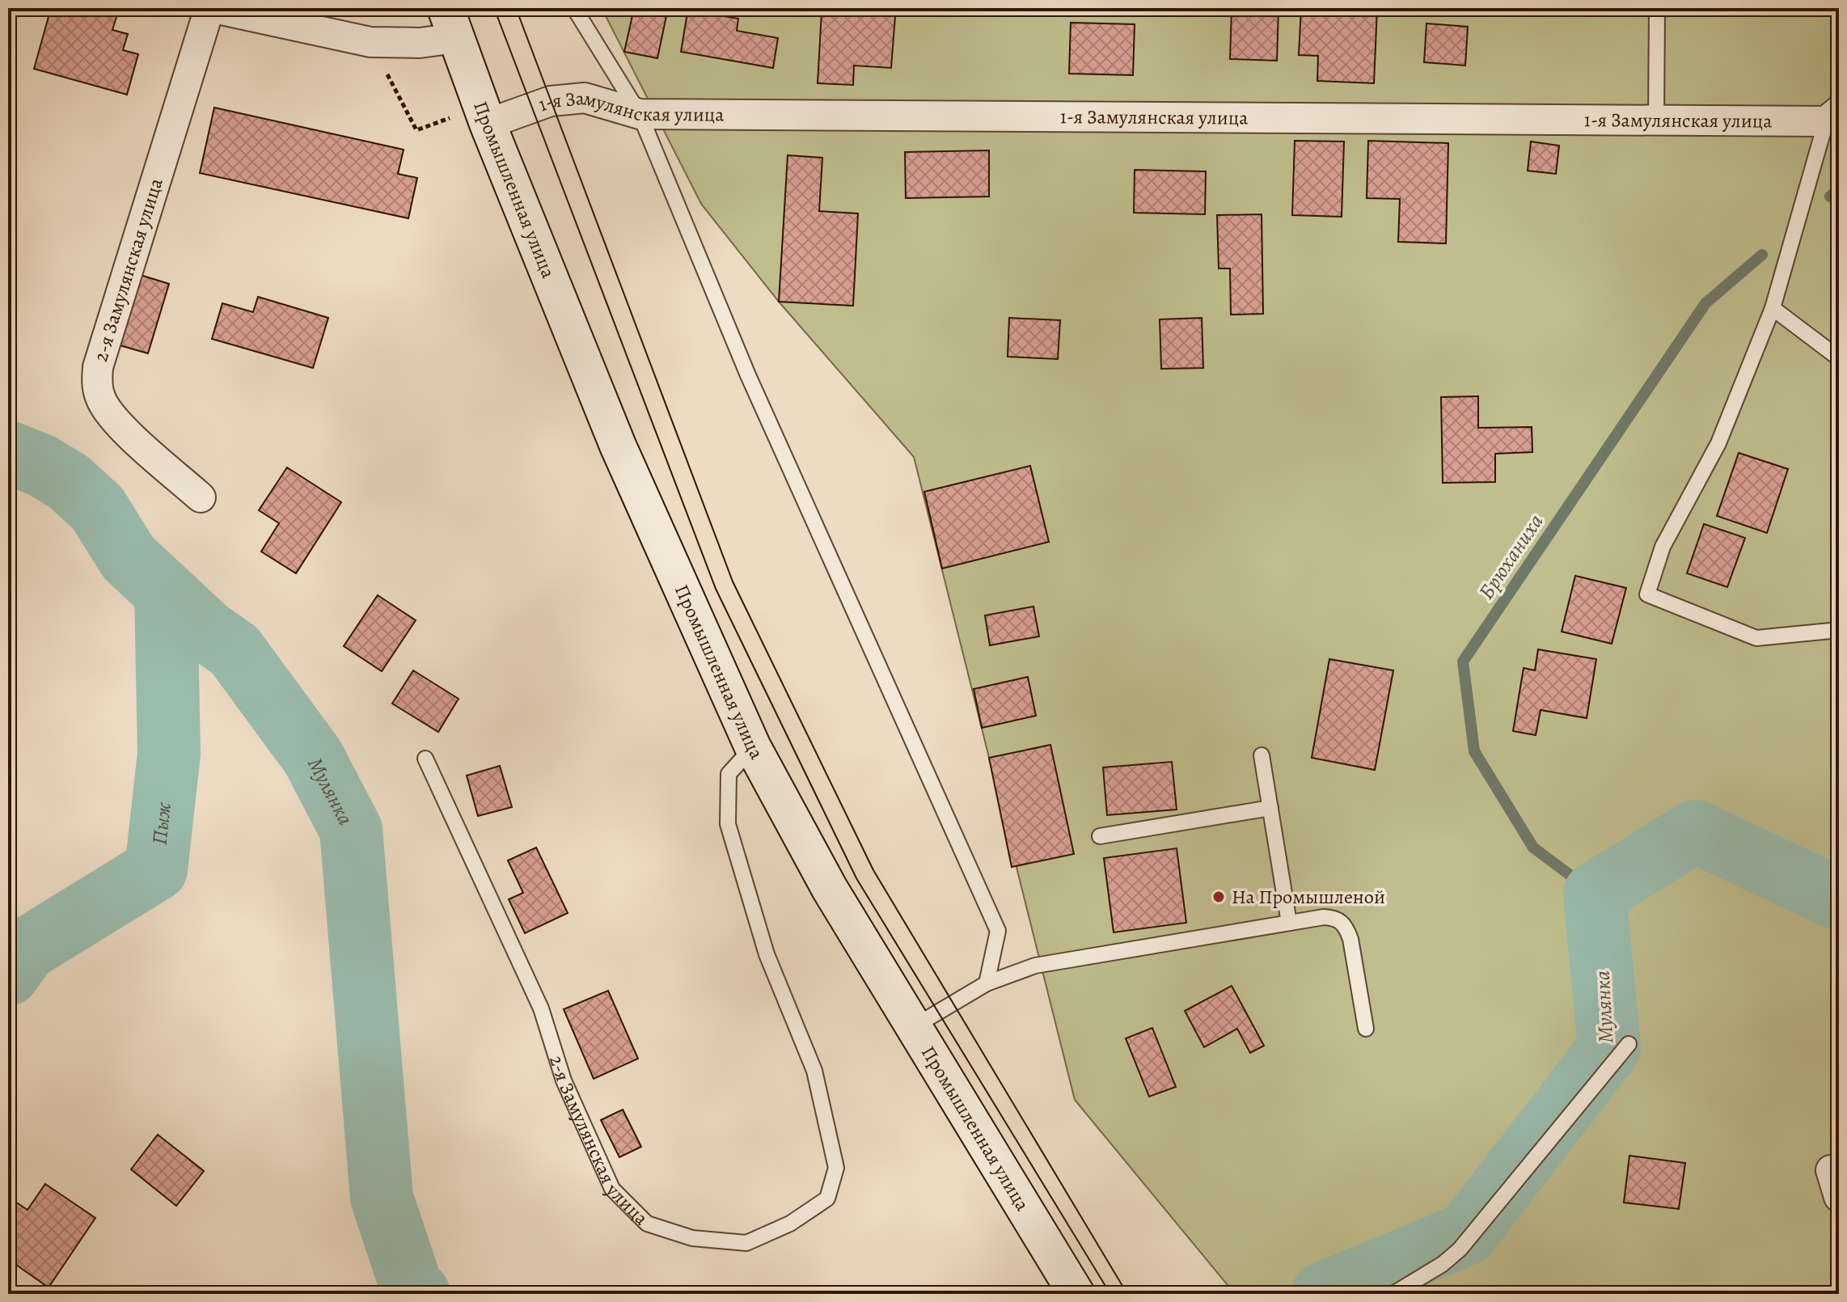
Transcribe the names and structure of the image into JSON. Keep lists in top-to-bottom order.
{
  "streets": {
    "main road": ["Промышленная улица"],
    "street": ["1-я Замулянская улица", "2-я Замулянская улица"]
  },
  "crossings": [
    ["1-я Замулянская улица", "Промышленная улица"],
    ["Промышленная улица", "2-я Замулянская улица"]
  ],
  "water": ["Брюханиха", "Мулянка", "Пыж"],
  "places": ["На Промышленой"]
}
